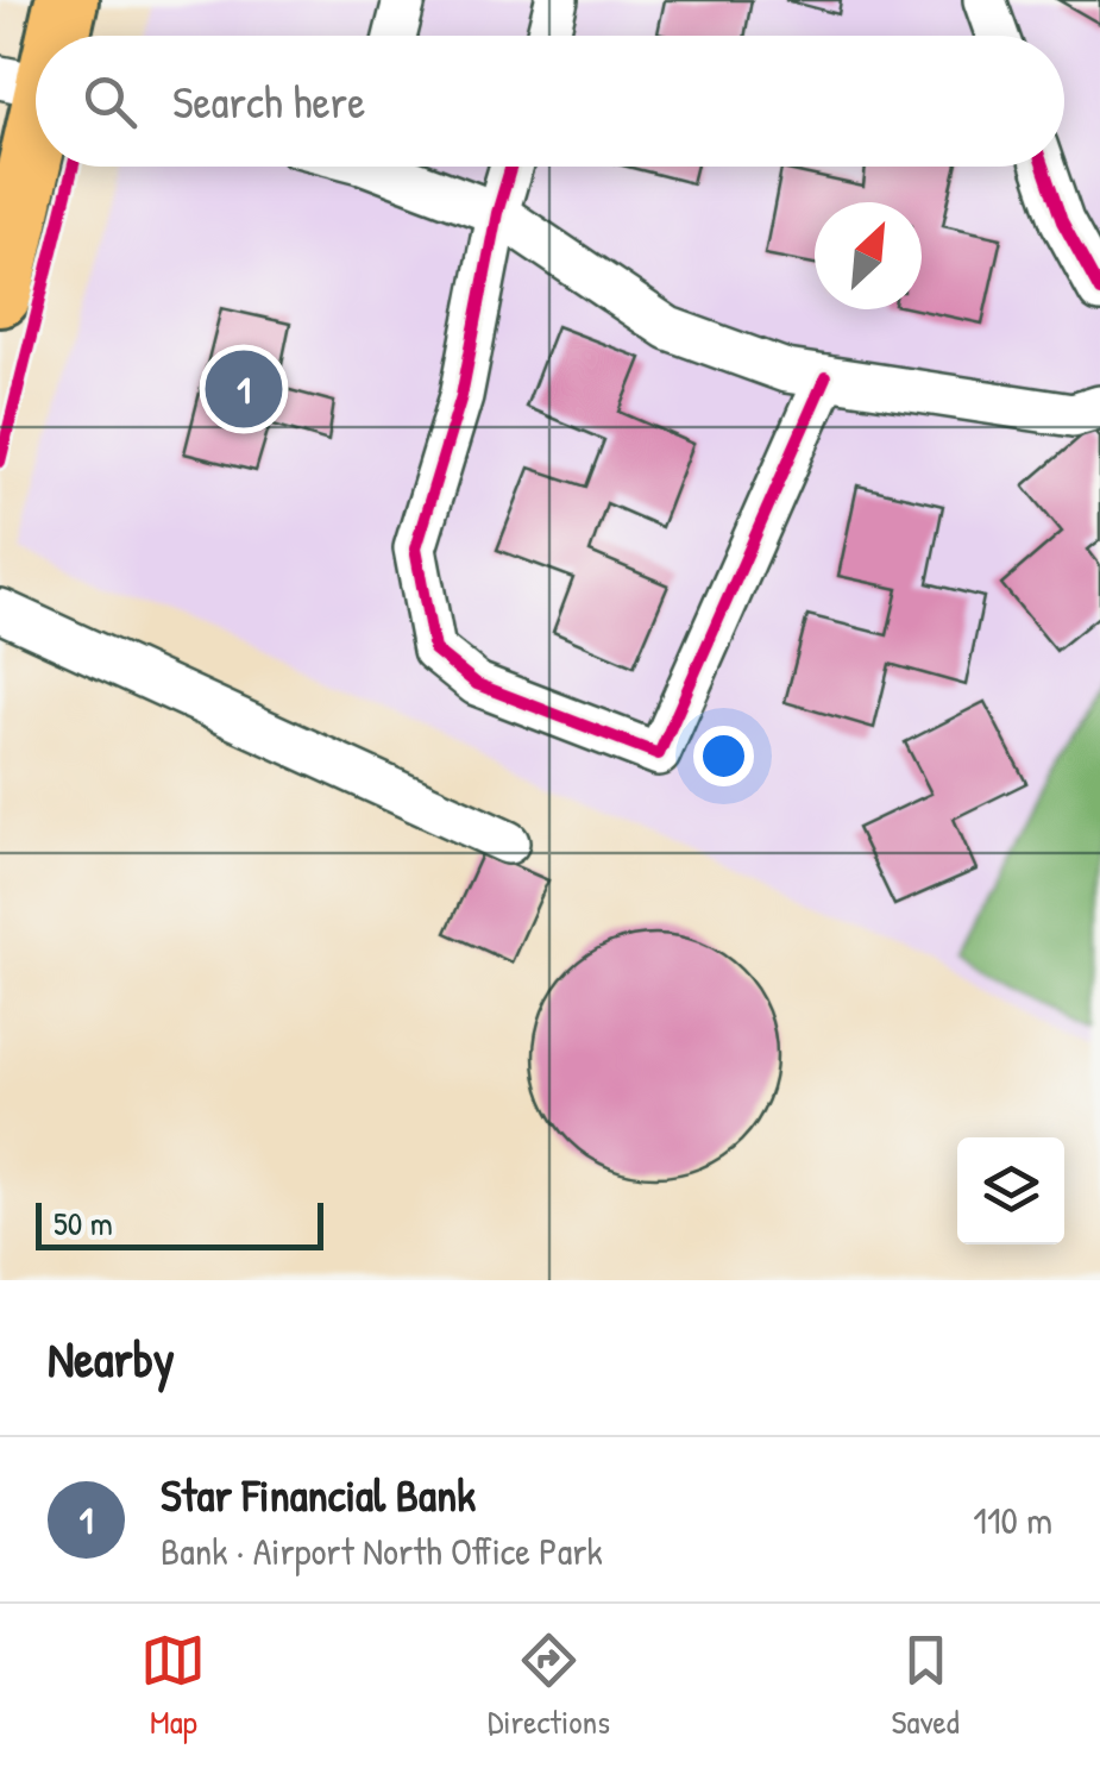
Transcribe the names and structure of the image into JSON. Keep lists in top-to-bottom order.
{
  "scale_bar": "50 m",
  "north": "top right",
  "page": {
    "search": "Search here",
    "pins": "1",
    "scale": "50 m",
    "heading": "Nearby",
    "list": [
      {
        "mark": "1",
        "name": "Star Financial Bank",
        "note": "Bank · Airport North Office Park",
        "value": "110 m"
      }
    ],
    "nav": ["Map", "Directions", "Saved"]
  }
}
